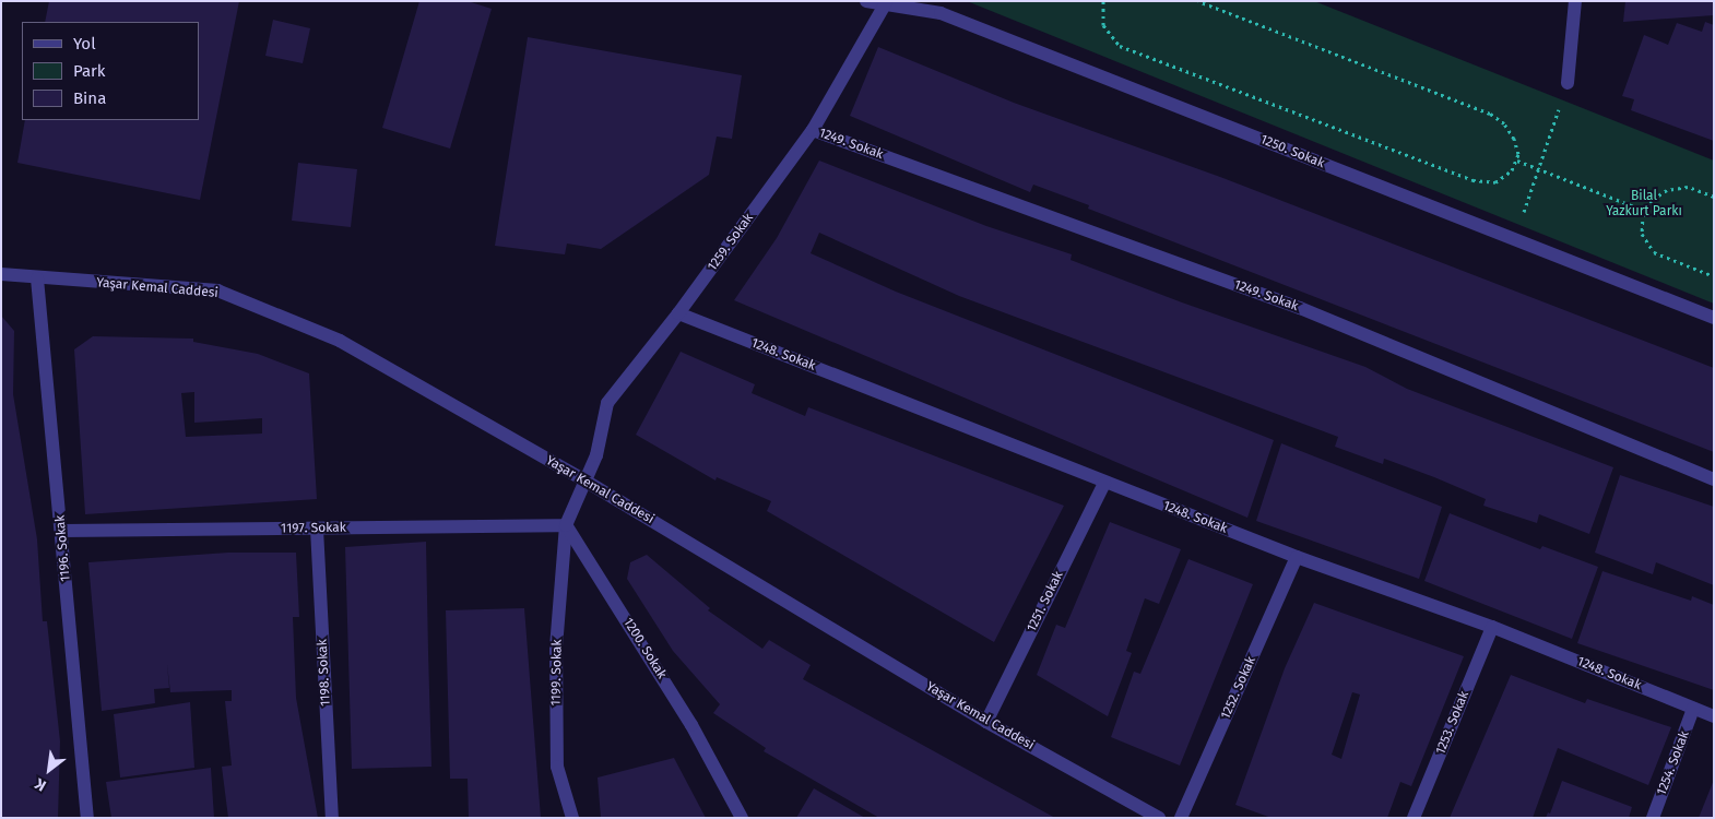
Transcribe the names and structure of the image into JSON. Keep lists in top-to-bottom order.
{
  "streets": {
    "street": [
      "1249. Sokak",
      "1250. Sokak",
      "1259. Sokak",
      "Yaşar Kemal Caddesi",
      "1248. Sokak",
      "1197. Sokak",
      "1196. Sokak",
      "1251. Sokak",
      "1200. Sokak",
      "1198. Sokak",
      "1199. Sokak",
      "1252. Sokak",
      "1253. Sokak",
      "1254. Sokak"
    ]
  },
  "crossings": [
    ["1249. Sokak", "1259. Sokak"],
    ["1250. Sokak", "1259. Sokak"],
    ["1259. Sokak", "Yaşar Kemal Caddesi"],
    ["1259. Sokak", "1248. Sokak"],
    ["Yaşar Kemal Caddesi", "1196. Sokak"],
    ["Yaşar Kemal Caddesi", "1251. Sokak"],
    ["1248. Sokak", "1251. Sokak"],
    ["1248. Sokak", "1252. Sokak"],
    ["1248. Sokak", "1253. Sokak"],
    ["1248. Sokak", "1254. Sokak"],
    ["1197. Sokak", "1196. Sokak"],
    ["1197. Sokak", "1200. Sokak"],
    ["1197. Sokak", "1198. Sokak"],
    ["1197. Sokak", "1199. Sokak"],
    ["1200. Sokak", "1199. Sokak"]
  ],
  "parks": ["Bilal Yazkurt Parkı"],
  "legend": ["Yol", "Park", "Bina"],
  "north": "bottom left"
}
